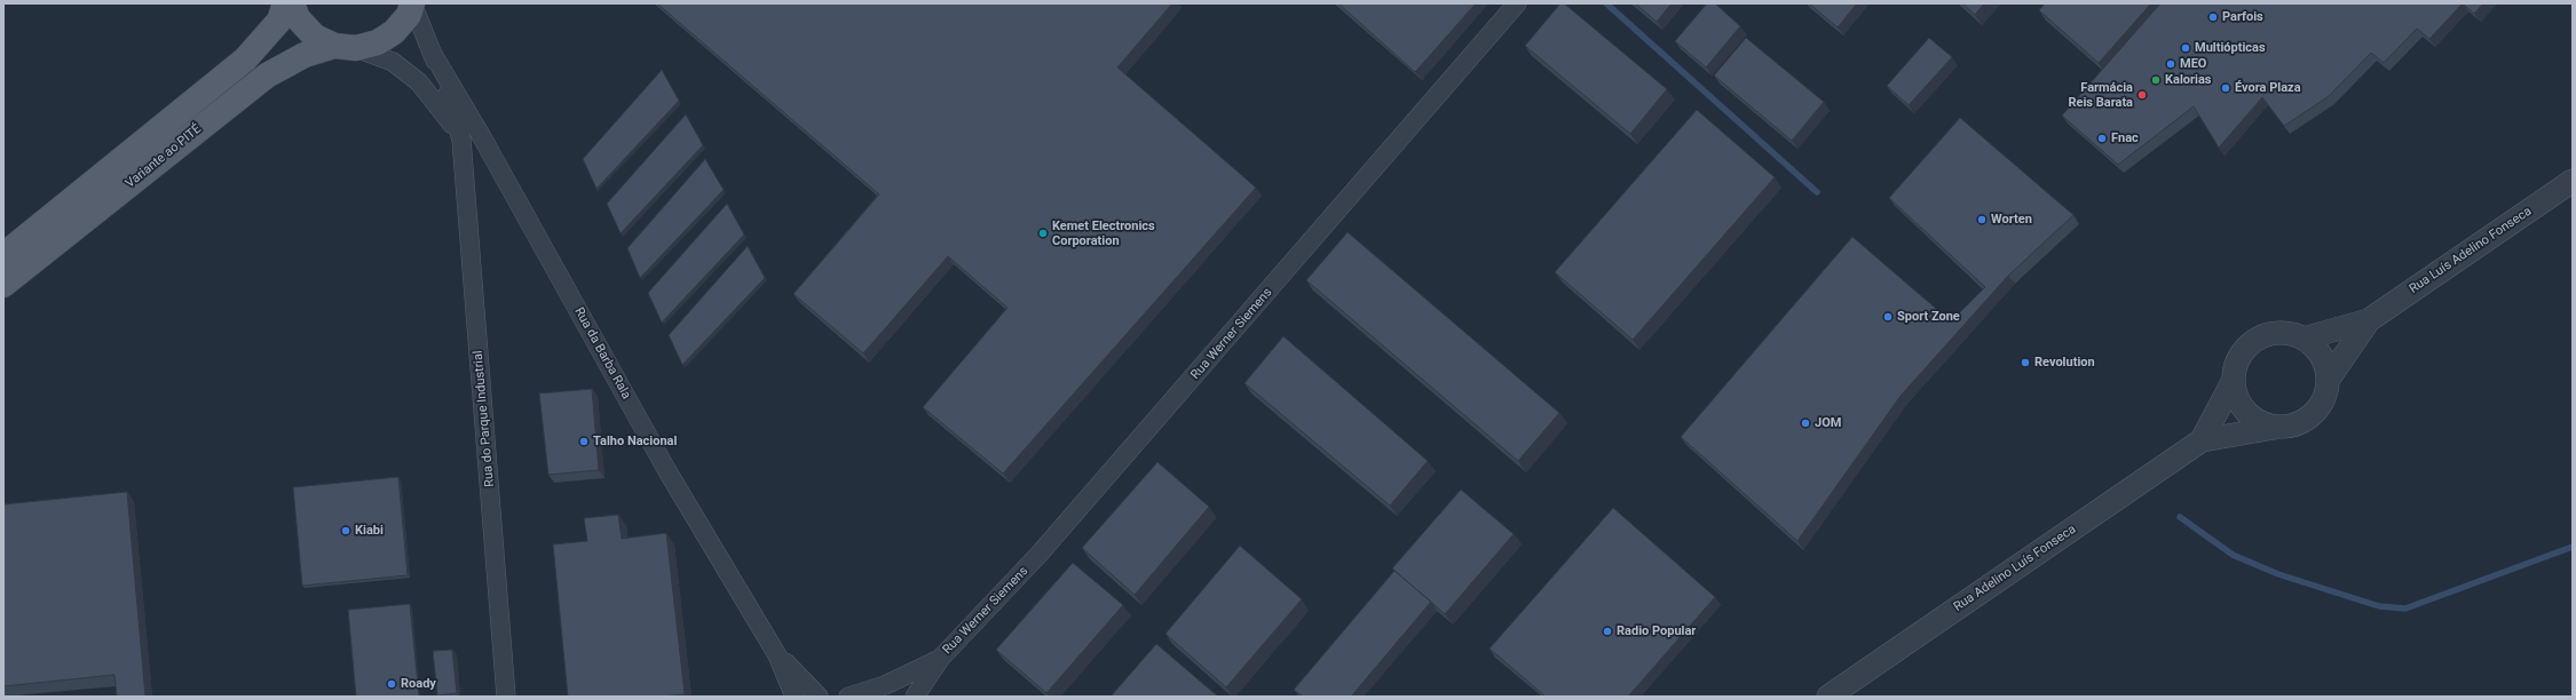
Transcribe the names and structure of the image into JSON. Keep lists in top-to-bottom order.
{
  "streets": {
    "main road": ["Variante ao PITÉ"],
    "street": [
      "Rua Luís Adelino Fonseca",
      "Rua Werner Siemens",
      "Rua da Barba Rala",
      "Rua do Parque Industrial",
      "Rua Adelino Luís Fonseca"
    ]
  },
  "crossings": [
    ["Variante ao PITÉ", "Rua da Barba Rala"],
    ["Rua Luís Adelino Fonseca", "Rua Adelino Luís Fonseca"],
    ["Rua da Barba Rala", "Rua do Parque Industrial"]
  ],
  "places": [
    "Parfois",
    "Multiópticas",
    "MEO",
    "Kalorias",
    "Évora Plaza",
    "Farmácia Reis Barata",
    "Fnac",
    "Worten",
    "Kemet Electronics Corporation",
    "Sport Zone",
    "Revolution",
    "JOM",
    "Talho Nacional",
    "Kiabi",
    "Radio Popular",
    "Roady"
  ]
}
